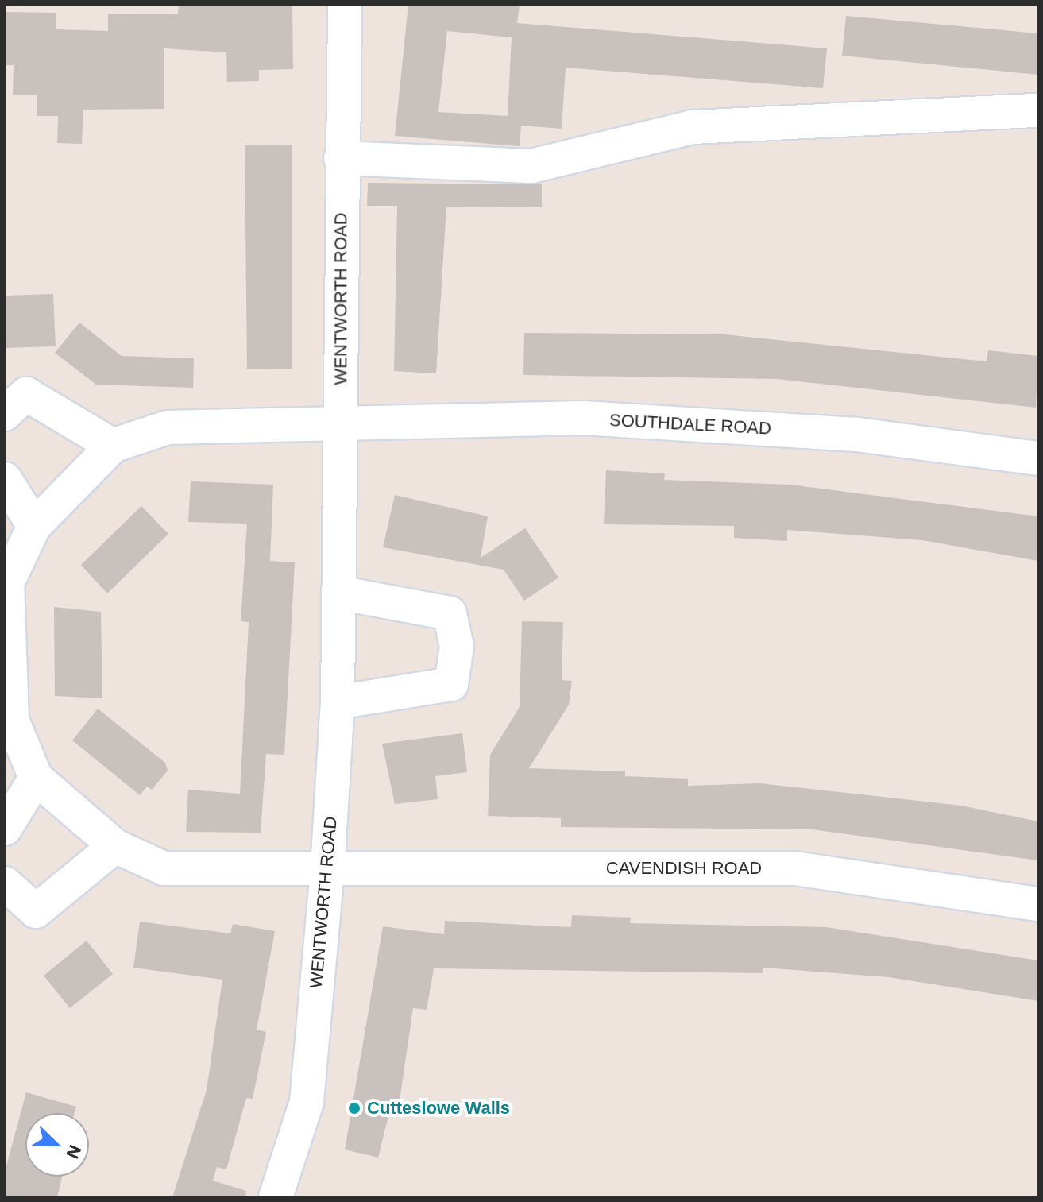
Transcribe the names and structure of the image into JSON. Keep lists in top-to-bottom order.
{
  "streets": {
    "street": ["WENTWORTH ROAD", "SOUTHDALE ROAD", "CAVENDISH ROAD"]
  },
  "crossings": [
    ["WENTWORTH ROAD", "SOUTHDALE ROAD"],
    ["WENTWORTH ROAD", "CAVENDISH ROAD"]
  ],
  "places": ["Cutteslowe Walls"],
  "north": "bottom right"
}
